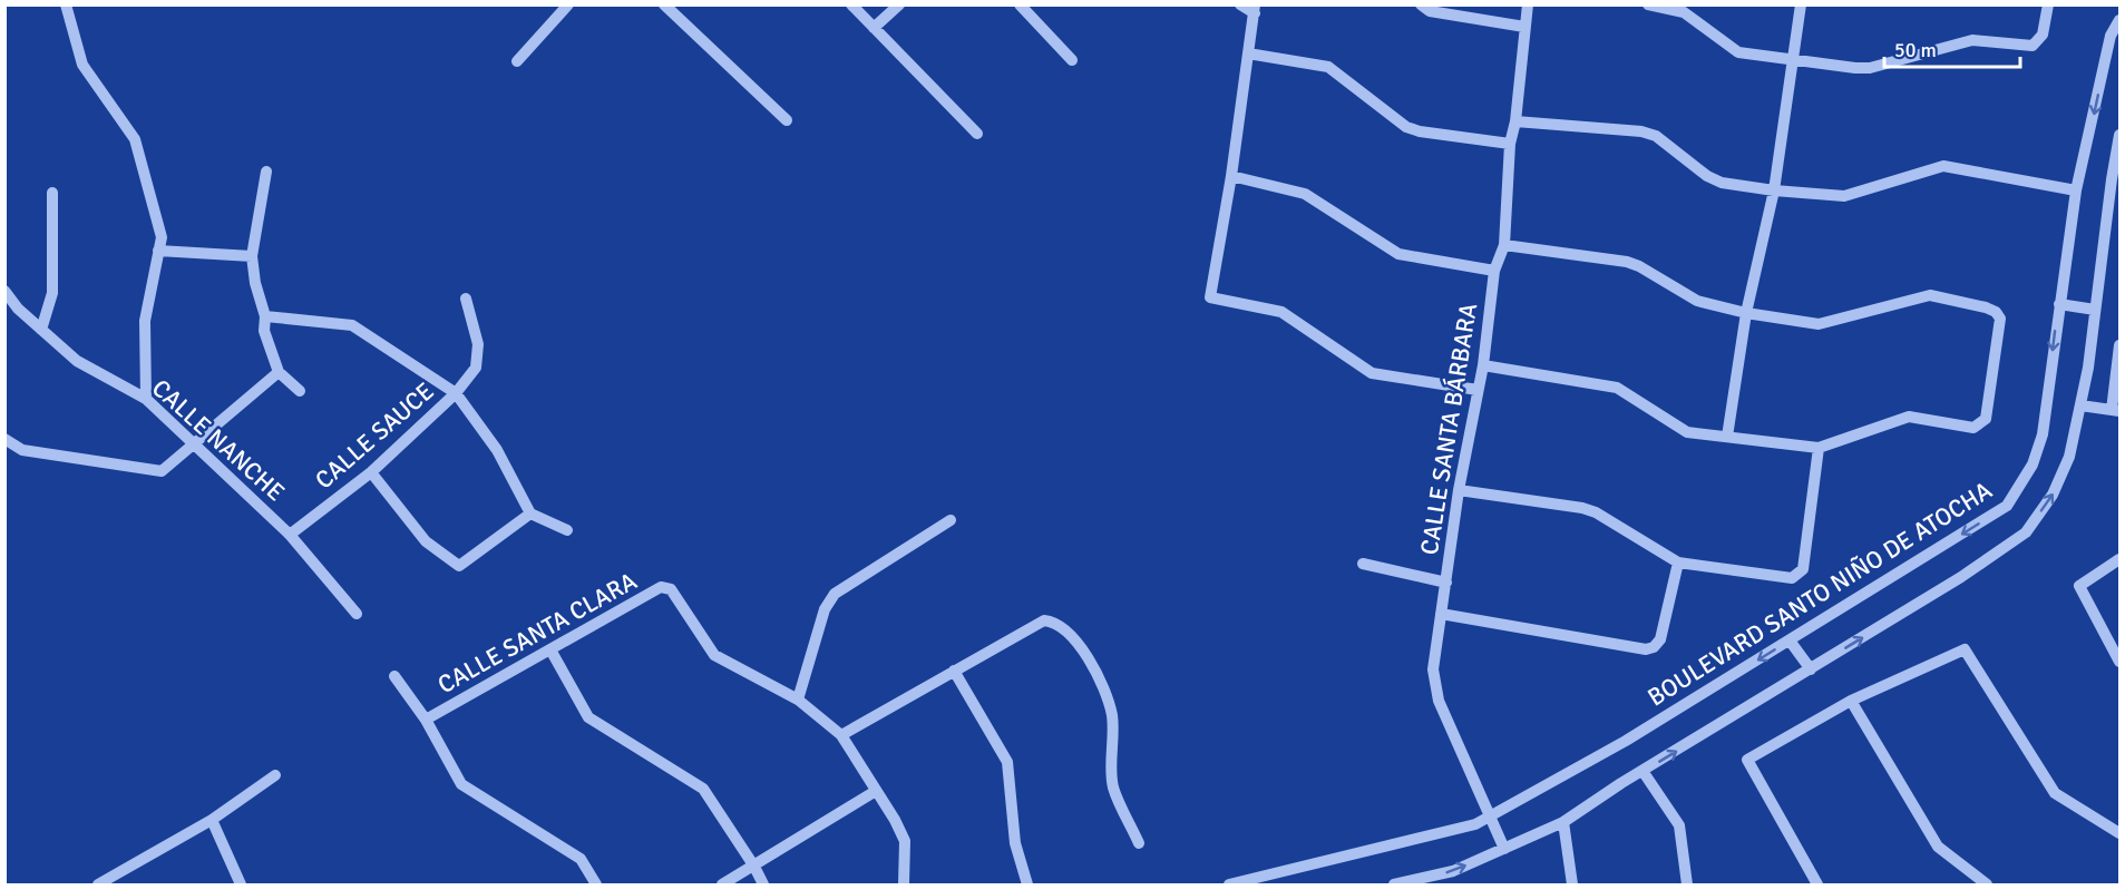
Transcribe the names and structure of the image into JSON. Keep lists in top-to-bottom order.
{
  "streets": {
    "street": [
      "CALLE SANTA BÁRBARA",
      "CALLE SAUCE",
      "CALLE NANCHE",
      "BOULEVARD SANTO NIÑO DE ATOCHA",
      "CALLE SANTA CLARA"
    ]
  },
  "crossings": [
    ["CALLE SANTA BÁRBARA", "BOULEVARD SANTO NIÑO DE ATOCHA"],
    ["CALLE SAUCE", "CALLE NANCHE"]
  ],
  "scale_bar": "50 m"
}
